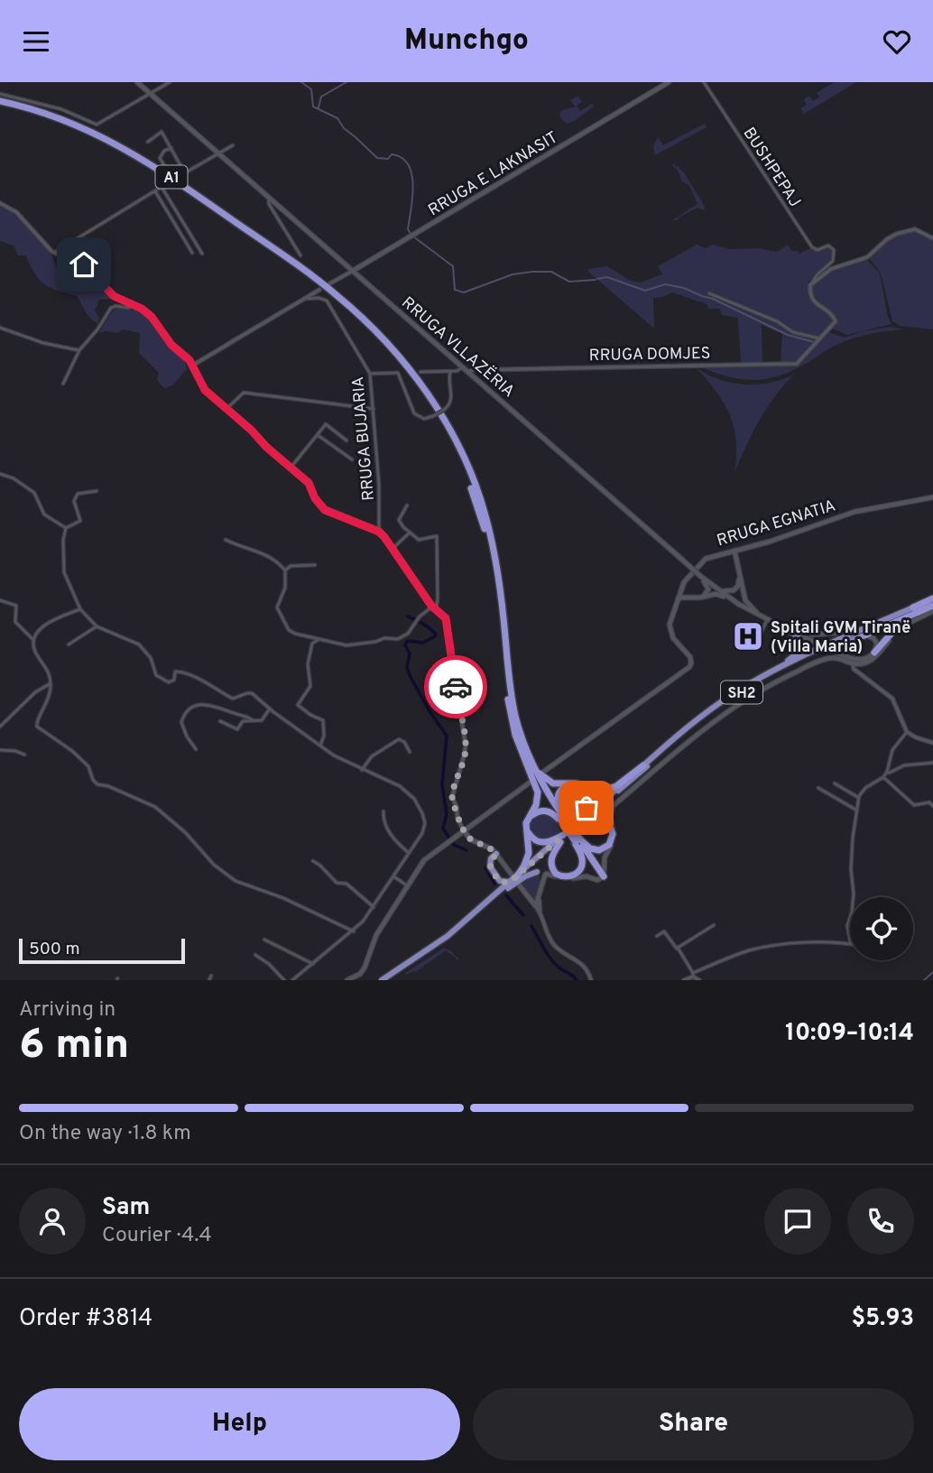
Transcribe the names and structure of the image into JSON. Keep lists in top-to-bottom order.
{
  "streets": {
    "highway": ["A1", "SH2"],
    "main road": ["RRUGA E LAKNASIT", "RRUGA VLLAZËRIA", "RRUGA EGNATIA"],
    "street": ["BUSHPEPAJ", "RRUGA DOMJES", "RRUGA BUJARIA"]
  },
  "crossings": [
    ["RRUGA E LAKNASIT", "RRUGA VLLAZËRIA"],
    ["A1", "SH2"],
    ["RRUGA VLLAZËRIA", "RRUGA DOMJES"]
  ],
  "places": {
    "hospital": ["Spitali GVM Tiranë (Villa Maria)"]
  },
  "scale_bar": "500 m",
  "page": {
    "header": "Munchgo",
    "scale": "500 m",
    "heading": ["6 min", "Arriving in", "10:09–10:14"],
    "panel": [
      "Sam",
      "Courier · 4.4",
      "Order #3814",
      "$5.93"
    ],
    "bar": "On the way · 1.8 km",
    "buttons": ["Help", "Share"]
  }
}
